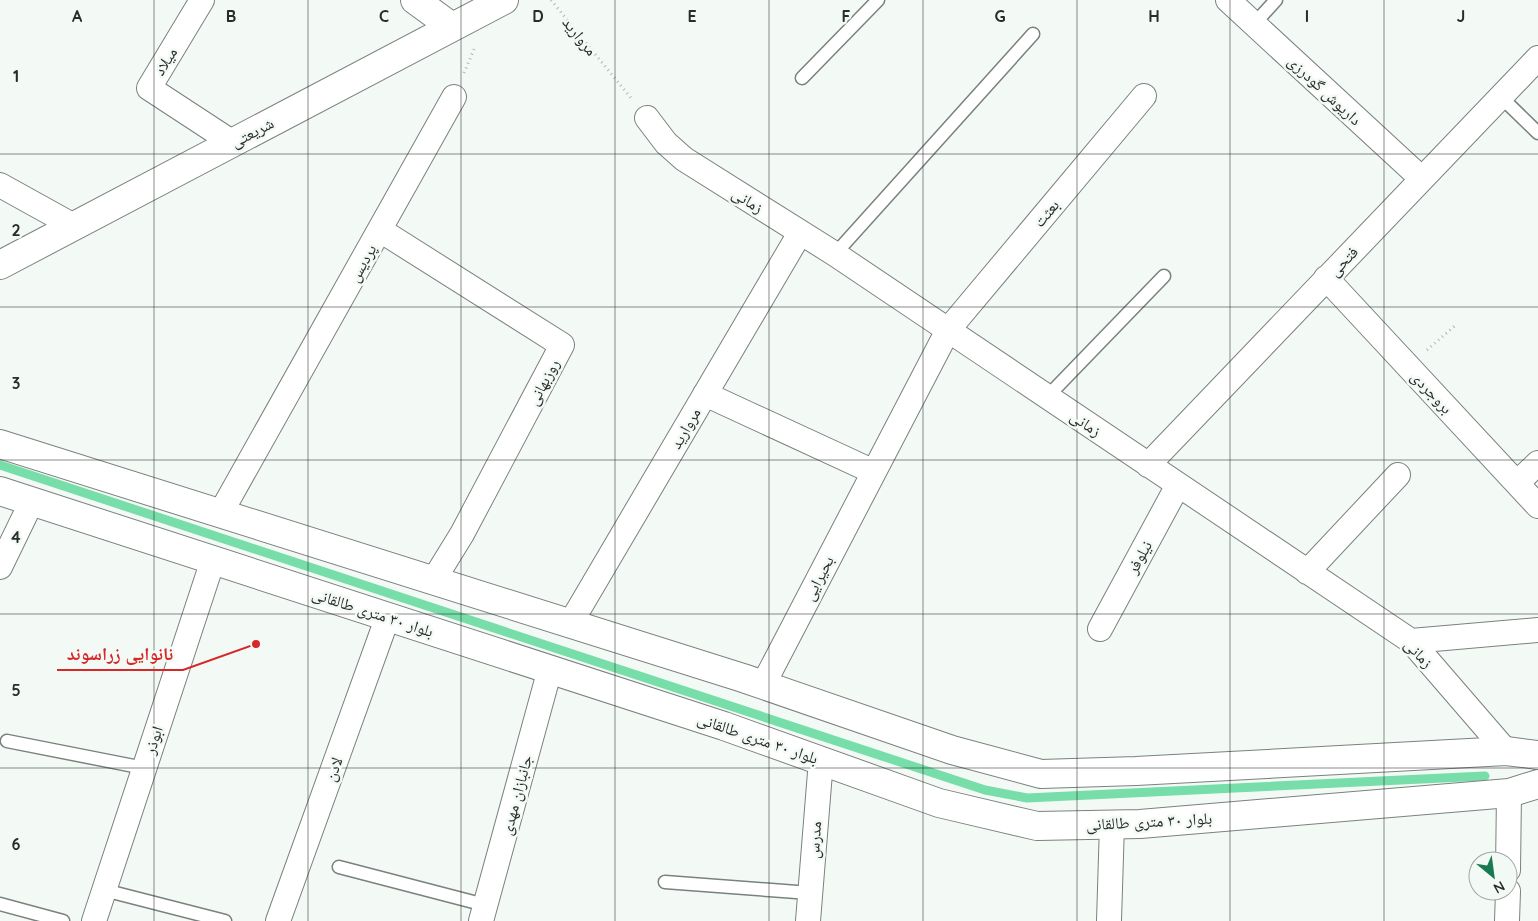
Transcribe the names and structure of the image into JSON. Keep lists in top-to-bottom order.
{
  "streets": {
    "main road": ["شریعتی", "بلوار ۳۰ متری طالقانی"],
    "street": [
      "مروارید",
      "میلاد",
      "داریوش گودرزی",
      "زمانی",
      "بعثت",
      "فتحی",
      "پردیس",
      "روزبهانی",
      "بروجردی",
      "نیلوفر",
      "بحیرایی",
      "ابوذر",
      "لادن",
      "جانبازان مهدی",
      "مدرس"
    ]
  },
  "crossings": [
    ["مروارید", "زمانی"],
    ["میلاد", "شریعتی"],
    ["داریوش گودرزی", "فتحی"],
    ["زمانی", "بعثت"],
    ["زمانی", "فتحی"],
    ["زمانی", "نیلوفر"],
    ["زمانی", "بحیرایی"],
    ["بعثت", "بحیرایی"],
    ["فتحی", "بروجردی"],
    ["پردیس", "روزبهانی"],
    ["بلوار ۳۰ متری طالقانی", "ابوذر"],
    ["بلوار ۳۰ متری طالقانی", "لادن"],
    ["بلوار ۳۰ متری طالقانی", "جانبازان مهدی"],
    ["بلوار ۳۰ متری طالقانی", "مدرس"]
  ],
  "places": ["نانوایی زراسوند"],
  "north": "bottom right",
  "grid": {
    "columns": [
      "A",
      "B",
      "C",
      "D",
      "E",
      "F",
      "G",
      "H",
      "I",
      "J"
    ],
    "rows": [
      "1",
      "2",
      "3",
      "4",
      "5",
      "6"
    ]
  }
}
